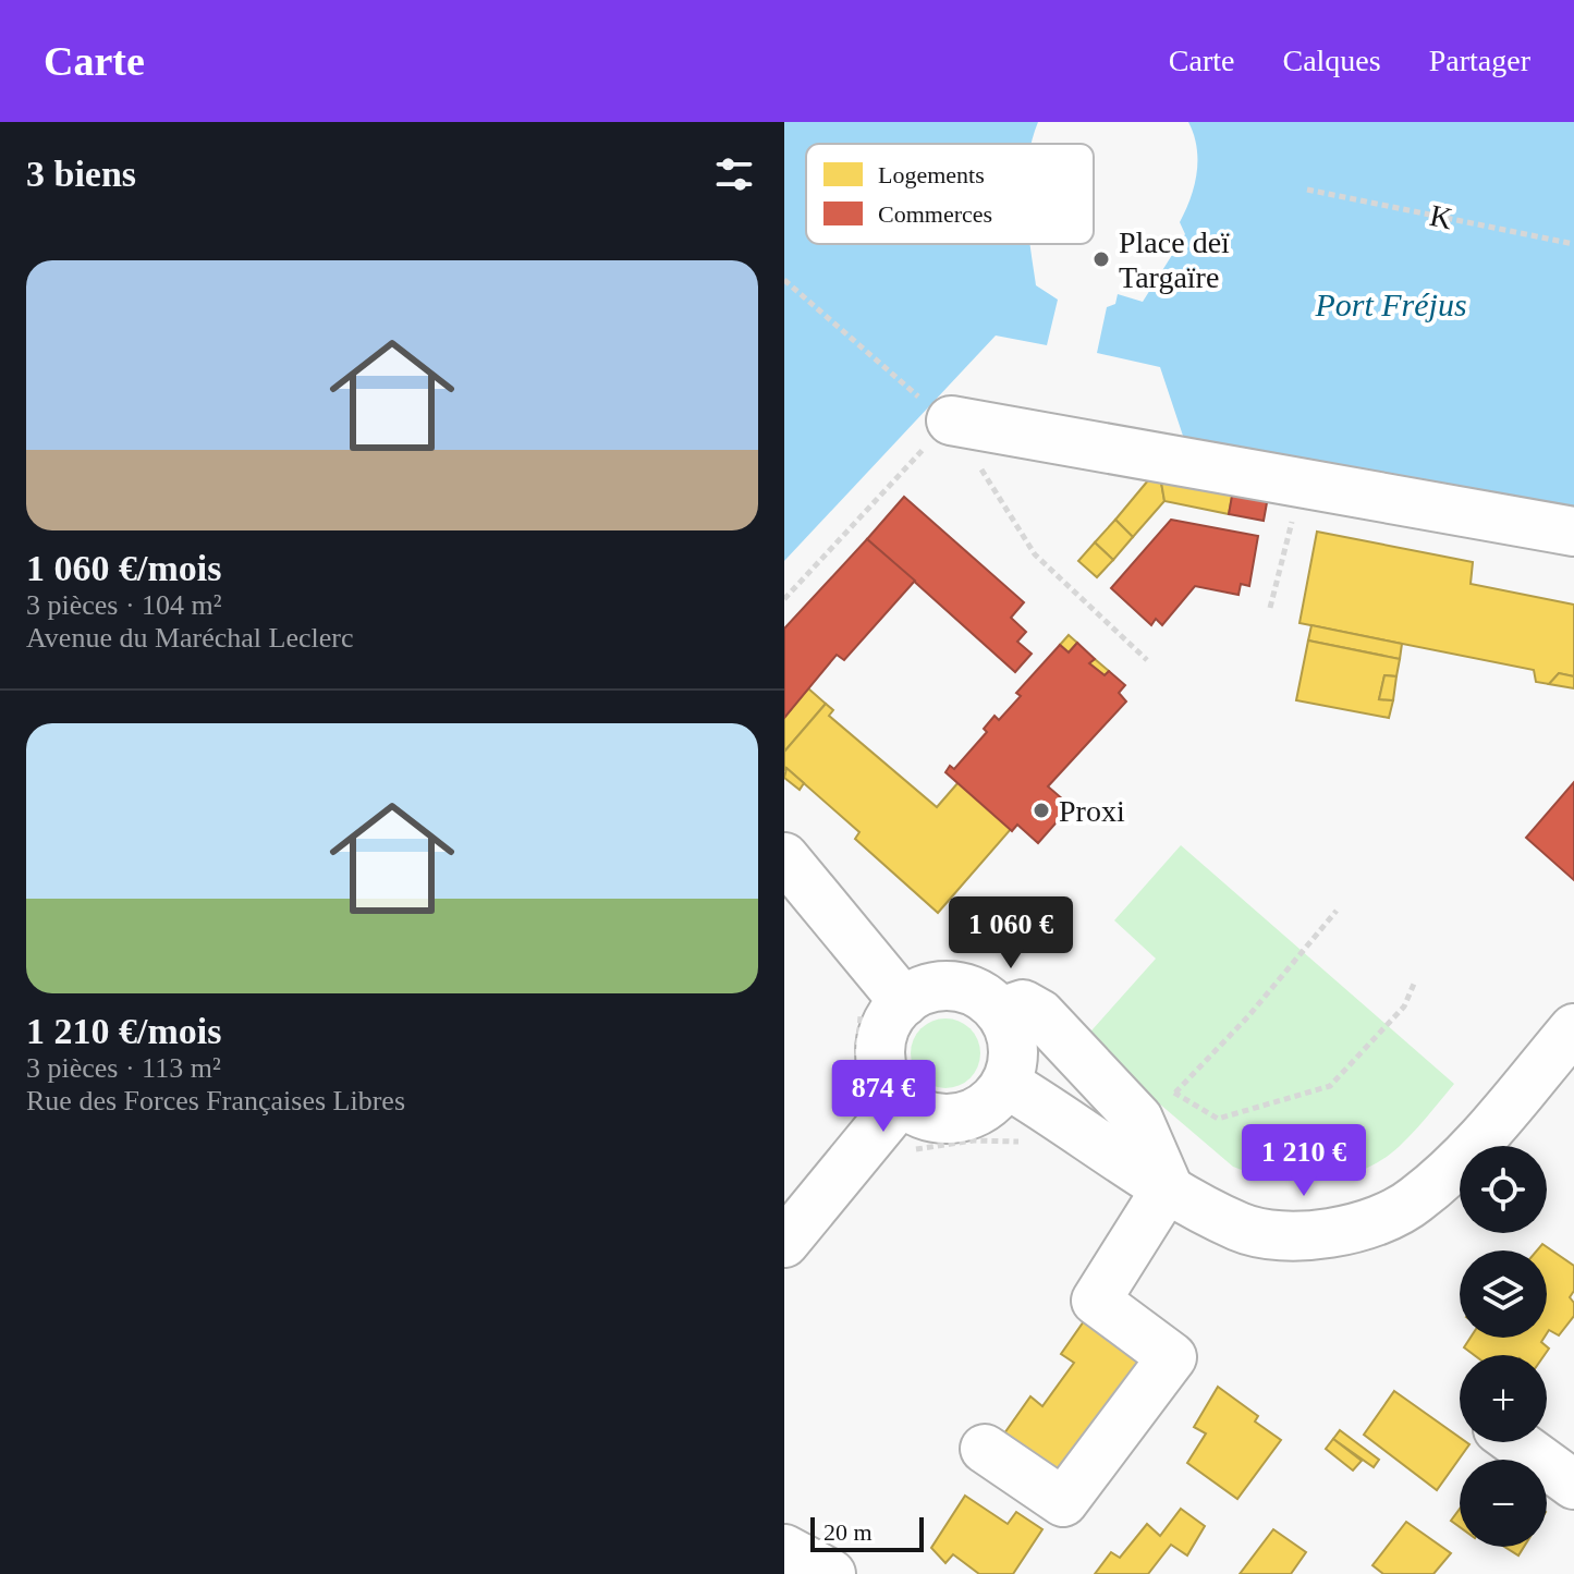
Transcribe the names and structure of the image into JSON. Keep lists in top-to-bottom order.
{
  "streets": {
    "path": ["K"]
  },
  "water": ["Port Fréjus"],
  "places": ["Place deï Targaïre", "Proxi"],
  "legend": ["Logements", "Commerces"],
  "scale_bar": "20 m",
  "page": {
    "header": "Carte",
    "nav": ["Carte", "Calques", "Partager"],
    "heading": "3 biens",
    "list": [
      {
        "name": "1 060 €/mois",
        "note": "3 pièces · 104 m² · Avenue du Maréchal Leclerc"
      },
      {
        "name": "1 210 €/mois",
        "note": "3 pièces · 113 m² · Rue des Forces Françaises Libres"
      }
    ],
    "price": ["1 060 €", "874 €", "1 210 €"],
    "map_buttons": ["+", "−"],
    "scale": "20 m"
  }
}
